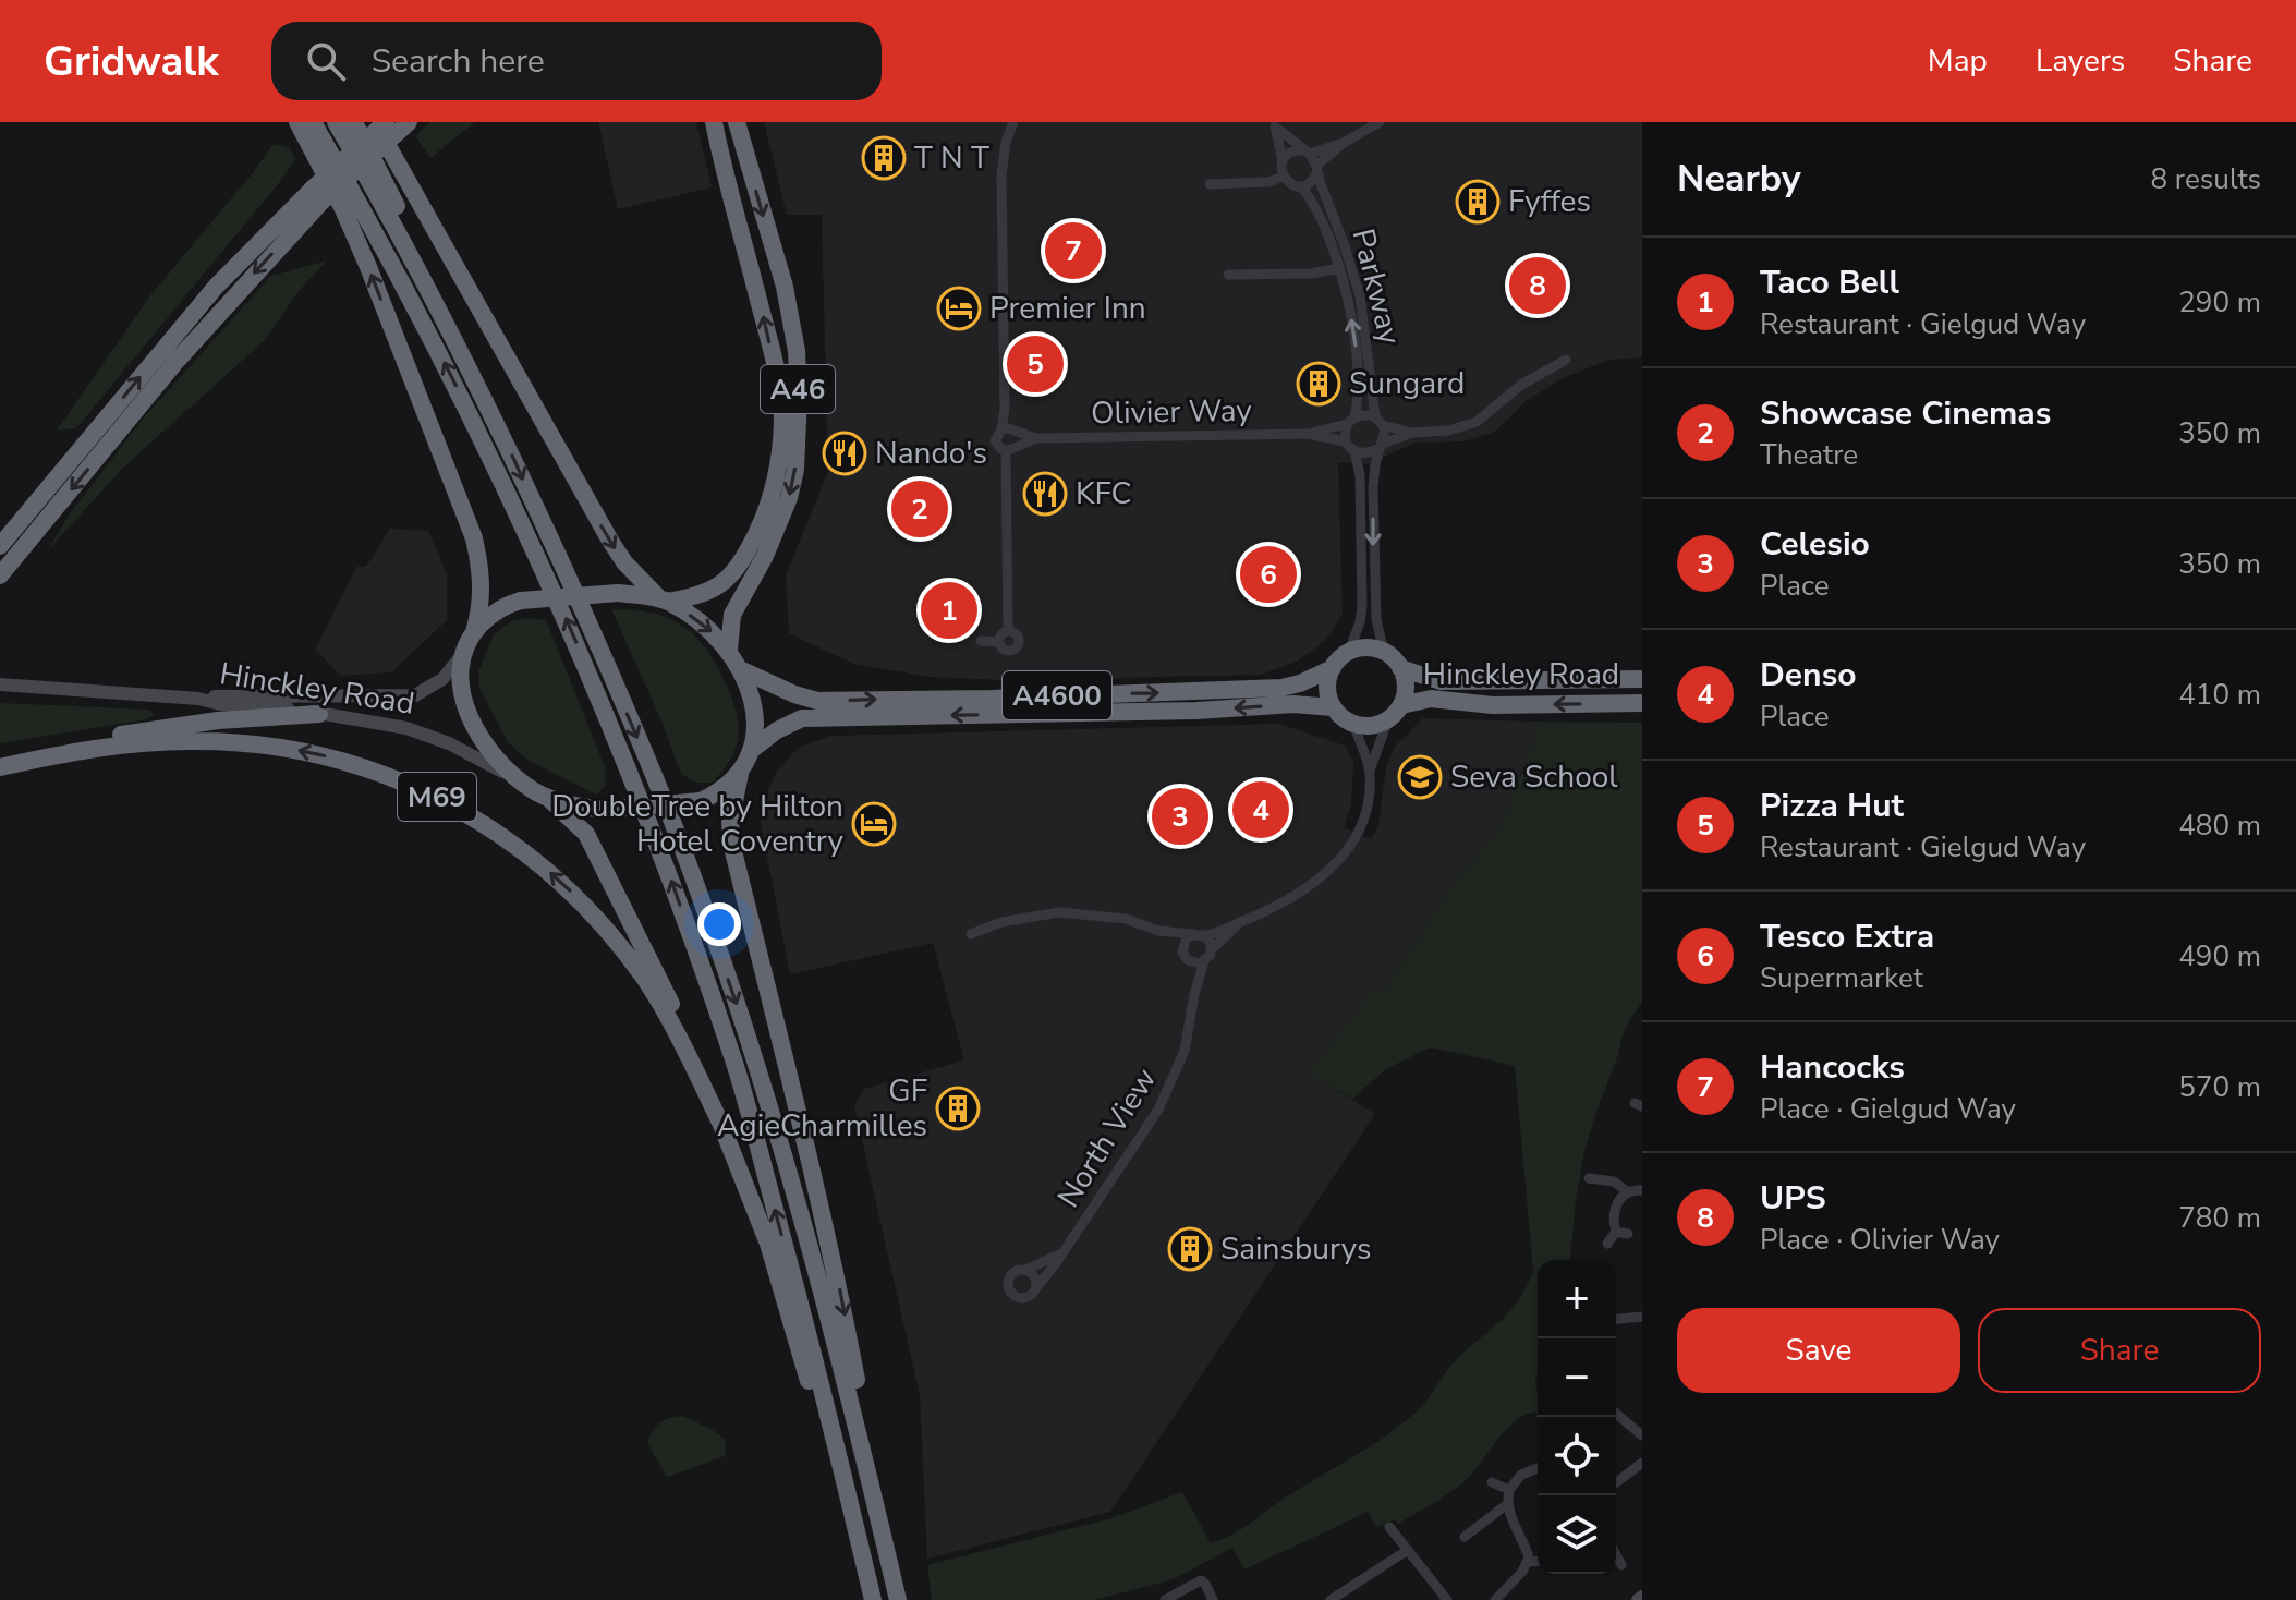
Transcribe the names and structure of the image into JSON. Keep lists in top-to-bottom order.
{
  "streets": {
    "highway": [
      "A46",
      "Hinckley Road",
      "A4600",
      "M69"
    ],
    "street": ["Parkway", "Olivier Way", "North View"]
  },
  "crossings": [
    ["Parkway", "Olivier Way"],
    ["A46", "Hinckley Road"],
    ["A46", "A4600"],
    ["Hinckley Road", "A4600"]
  ],
  "places": {
    "building": [
      "T N T",
      "Fyffes",
      "Sungard",
      "GF AgieCharmilles",
      "Sainsburys"
    ],
    "hotel": ["Premier Inn", "DoubleTree by Hilton Hotel Coventry"],
    "restaurant": ["Nando's", "KFC"],
    "school or university": ["Seva School"]
  },
  "page": {
    "header": "Gridwalk",
    "search": "Search here",
    "nav": ["Map", "Layers", "Share"],
    "heading": ["Nearby", "8 results"],
    "pins": [
      "7",
      "8",
      "5",
      "2",
      "6",
      "1",
      "4",
      "3"
    ],
    "list": [
      {
        "mark": "1",
        "name": "Taco Bell",
        "note": "Restaurant · Gielgud Way",
        "value": "290 m"
      },
      {
        "mark": "2",
        "name": "Showcase Cinemas",
        "note": "Theatre",
        "value": "350 m"
      },
      {
        "mark": "3",
        "name": "Celesio",
        "note": "Place",
        "value": "350 m"
      },
      {
        "mark": "4",
        "name": "Denso",
        "note": "Place",
        "value": "410 m"
      },
      {
        "mark": "5",
        "name": "Pizza Hut",
        "note": "Restaurant · Gielgud Way",
        "value": "480 m"
      },
      {
        "mark": "6",
        "name": "Tesco Extra",
        "note": "Supermarket",
        "value": "490 m"
      },
      {
        "mark": "7",
        "name": "Hancocks",
        "note": "Place · Gielgud Way",
        "value": "570 m"
      },
      {
        "mark": "8",
        "name": "UPS",
        "note": "Place · Olivier Way",
        "value": "780 m"
      }
    ],
    "map_buttons": ["+", "−"],
    "buttons": ["Save", "Share"]
  }
}
